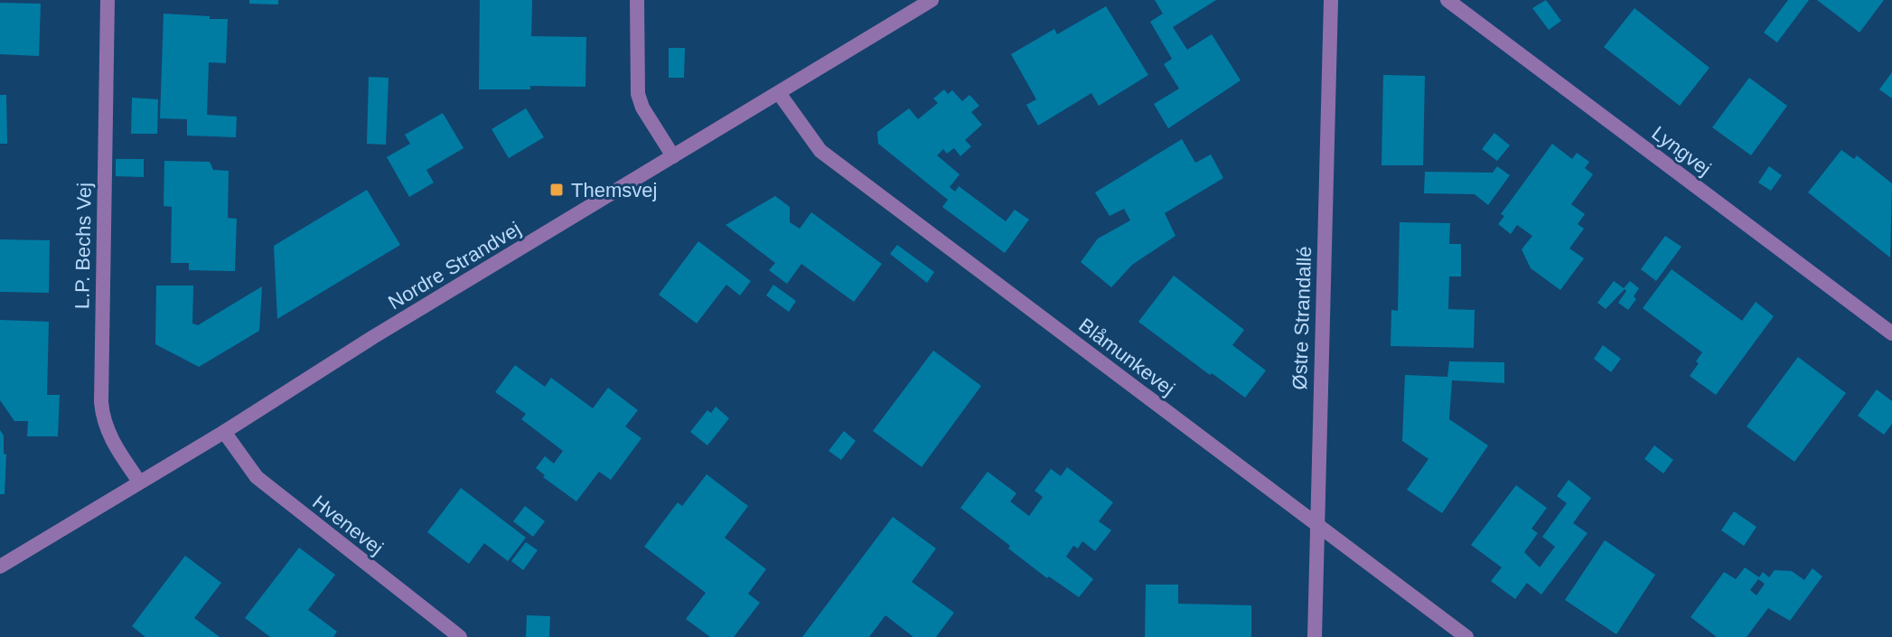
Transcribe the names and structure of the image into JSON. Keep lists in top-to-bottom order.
{
  "streets": {
    "street": [
      "Lyngvej",
      "L.P. Bechs Vej",
      "Nordre Strandvej",
      "Østre Strandallé",
      "Blåmunkevej",
      "Hvenevej"
    ]
  },
  "crossings": [
    ["L.P. Bechs Vej", "Nordre Strandvej"],
    ["Nordre Strandvej", "Blåmunkevej"],
    ["Nordre Strandvej", "Hvenevej"],
    ["Østre Strandallé", "Blåmunkevej"]
  ],
  "places": {
    "transit": ["Themsvej"]
  }
}
